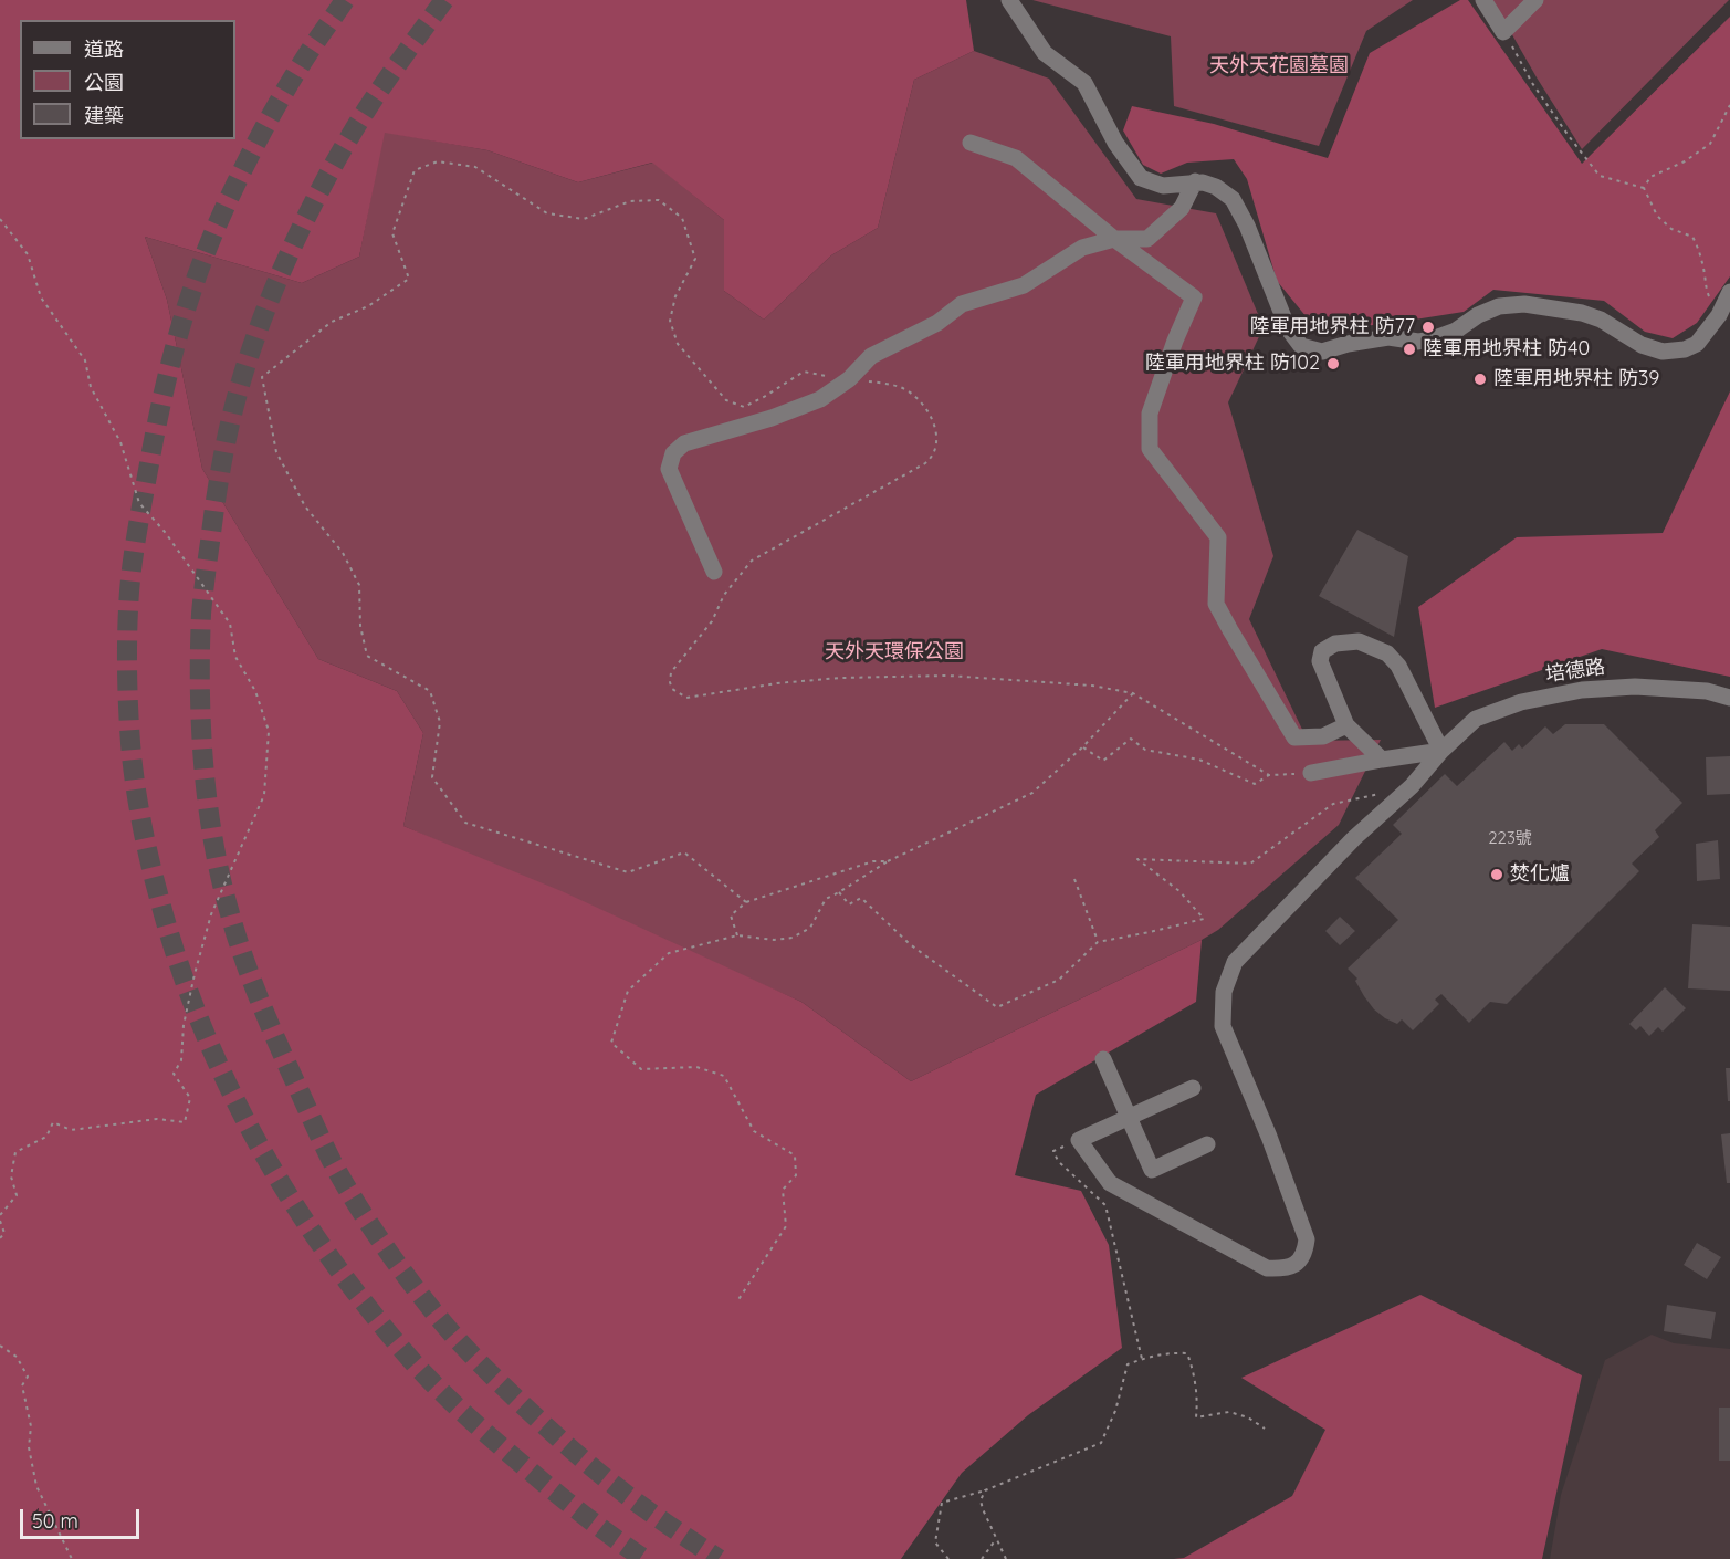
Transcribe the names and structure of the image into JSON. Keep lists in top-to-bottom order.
{
  "streets": {
    "street": ["培德路"]
  },
  "parks": ["天外天花園墓園", "天外天環保公園"],
  "places": [
    "陸軍用地界柱 防77",
    "陸軍用地界柱 防40",
    "陸軍用地界柱 防102",
    "陸軍用地界柱 防39",
    "焚化爐"
  ],
  "house_numbers": ["223號"],
  "legend": ["道路", "公園", "建築"],
  "scale_bar": "50 m"
}
